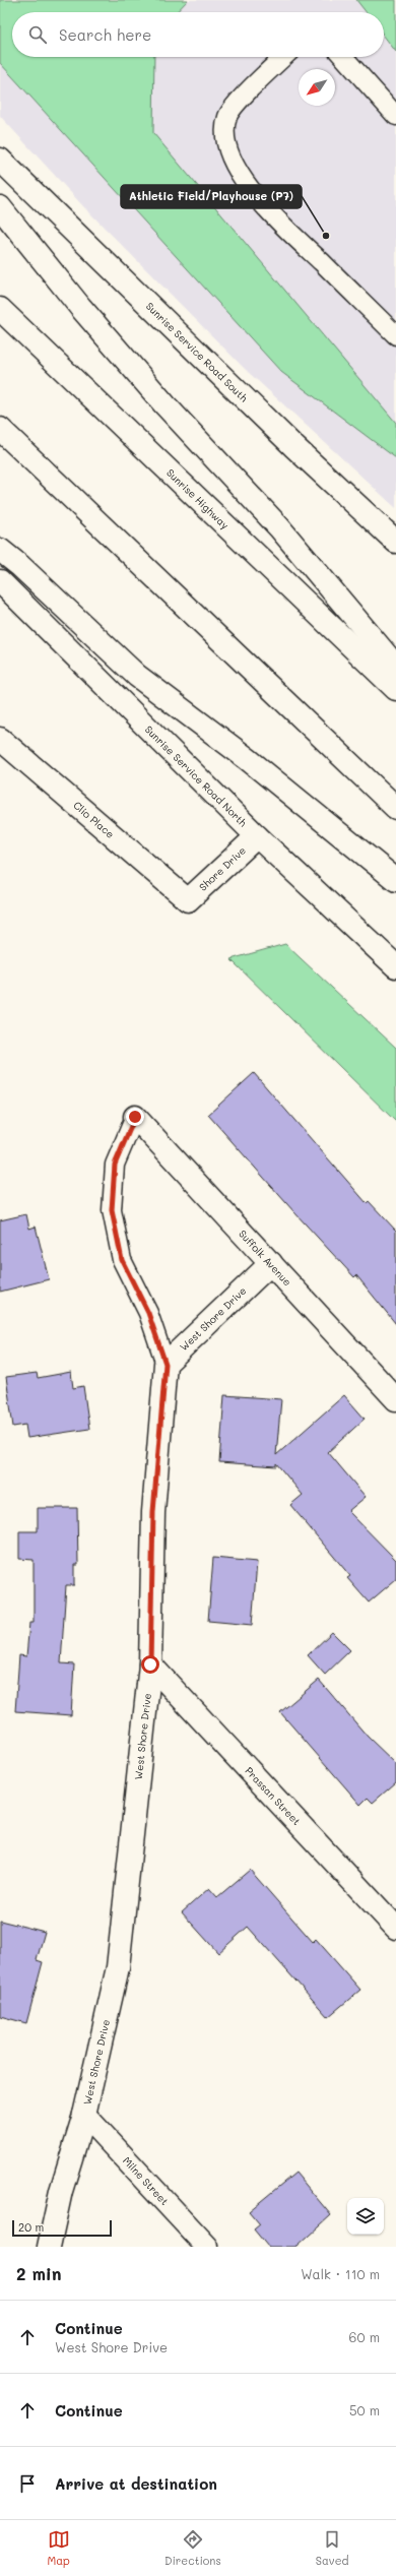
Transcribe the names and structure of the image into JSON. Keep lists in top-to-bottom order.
{
  "streets": {
    "main road": [
      "Sunrise Service Road South",
      "Sunrise Highway",
      "Sunrise Service Road North",
      "Clio Place",
      "Shore Drive",
      "Suffolk Avenue",
      "West Shore Drive",
      "Prassan Street",
      "Milne Street"
    ]
  },
  "crossings": [
    ["Sunrise Service Road North", "Shore Drive"],
    ["Clio Place", "Shore Drive"],
    ["Suffolk Avenue", "West Shore Drive"],
    ["West Shore Drive", "Prassan Street"],
    ["West Shore Drive", "Milne Street"]
  ],
  "places": ["Athletic Field/Playhouse (P7)"],
  "scale_bar": "20 m",
  "north": "bottom left",
  "page": {
    "search": "Search here",
    "scale": "20 m",
    "heading": ["2 min", "Walk · 110 m"],
    "list": [
      ["Continue", "West Shore Drive", "60 m"],
      ["Continue", "50 m"],
      "Arrive at destination"
    ],
    "nav": ["Map", "Directions", "Saved"]
  }
}
